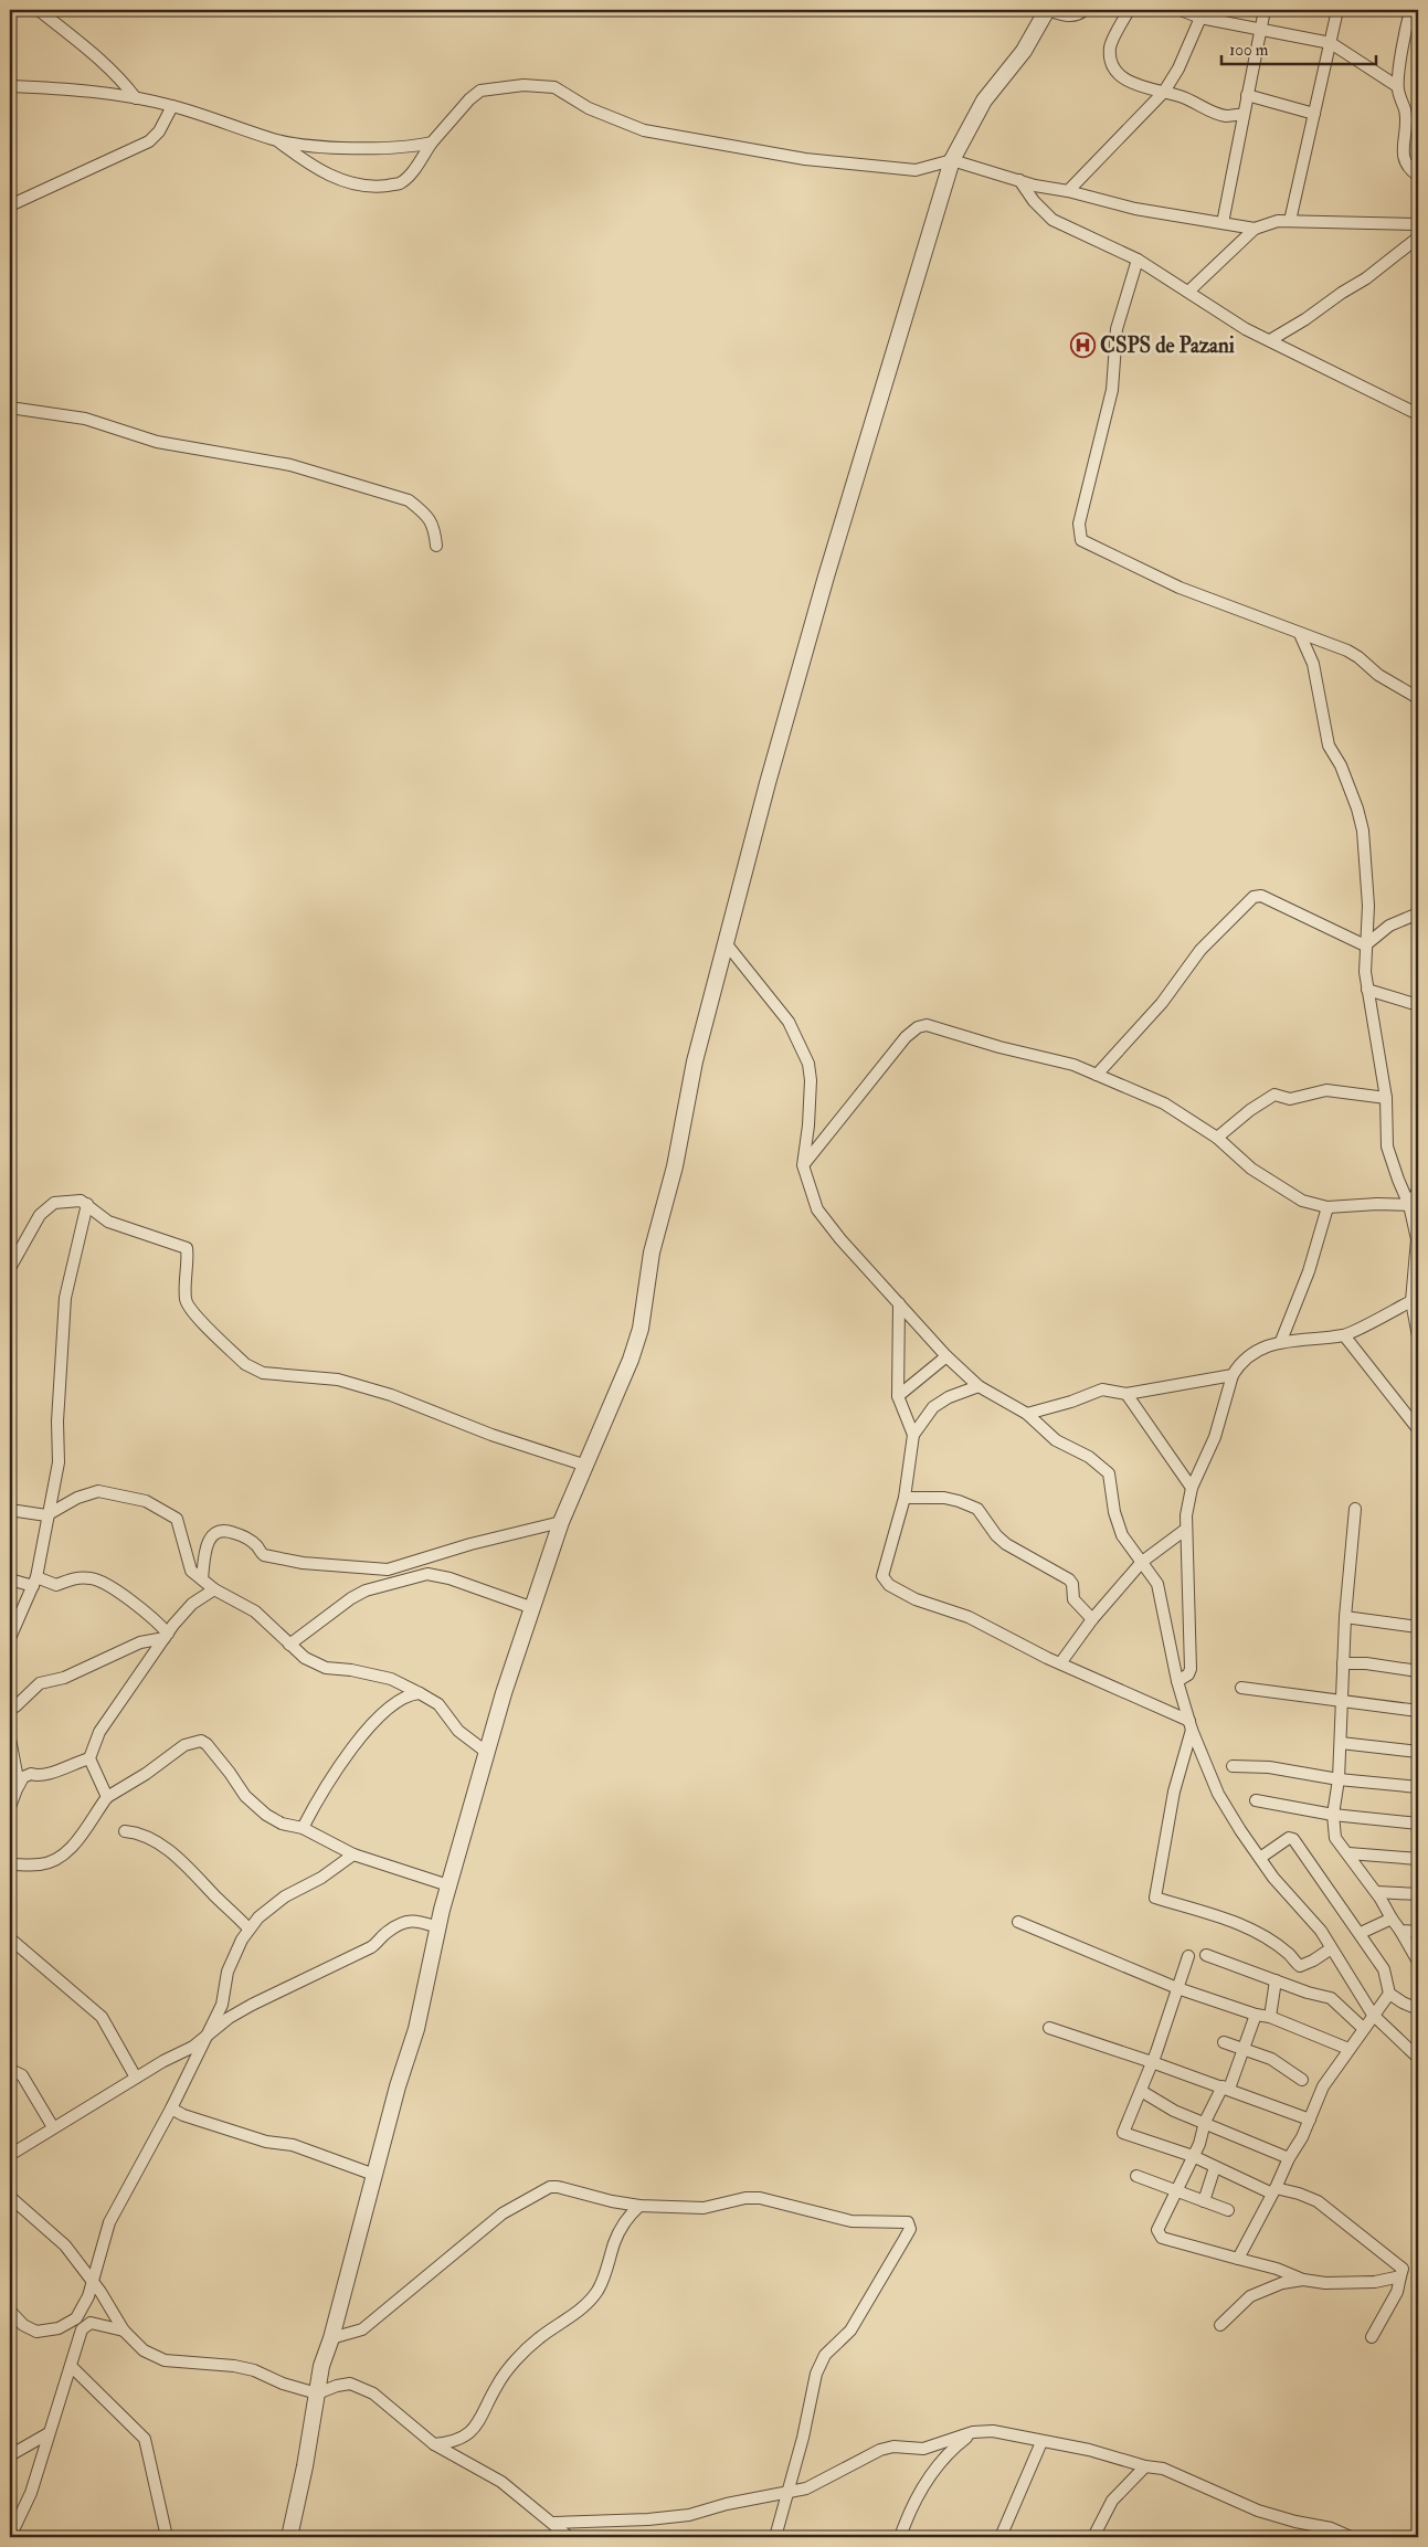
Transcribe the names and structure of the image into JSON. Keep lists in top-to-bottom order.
{
  "places": {
    "hospital": ["CSPS de Pazani"]
  },
  "scale_bar": "100 m"
}
